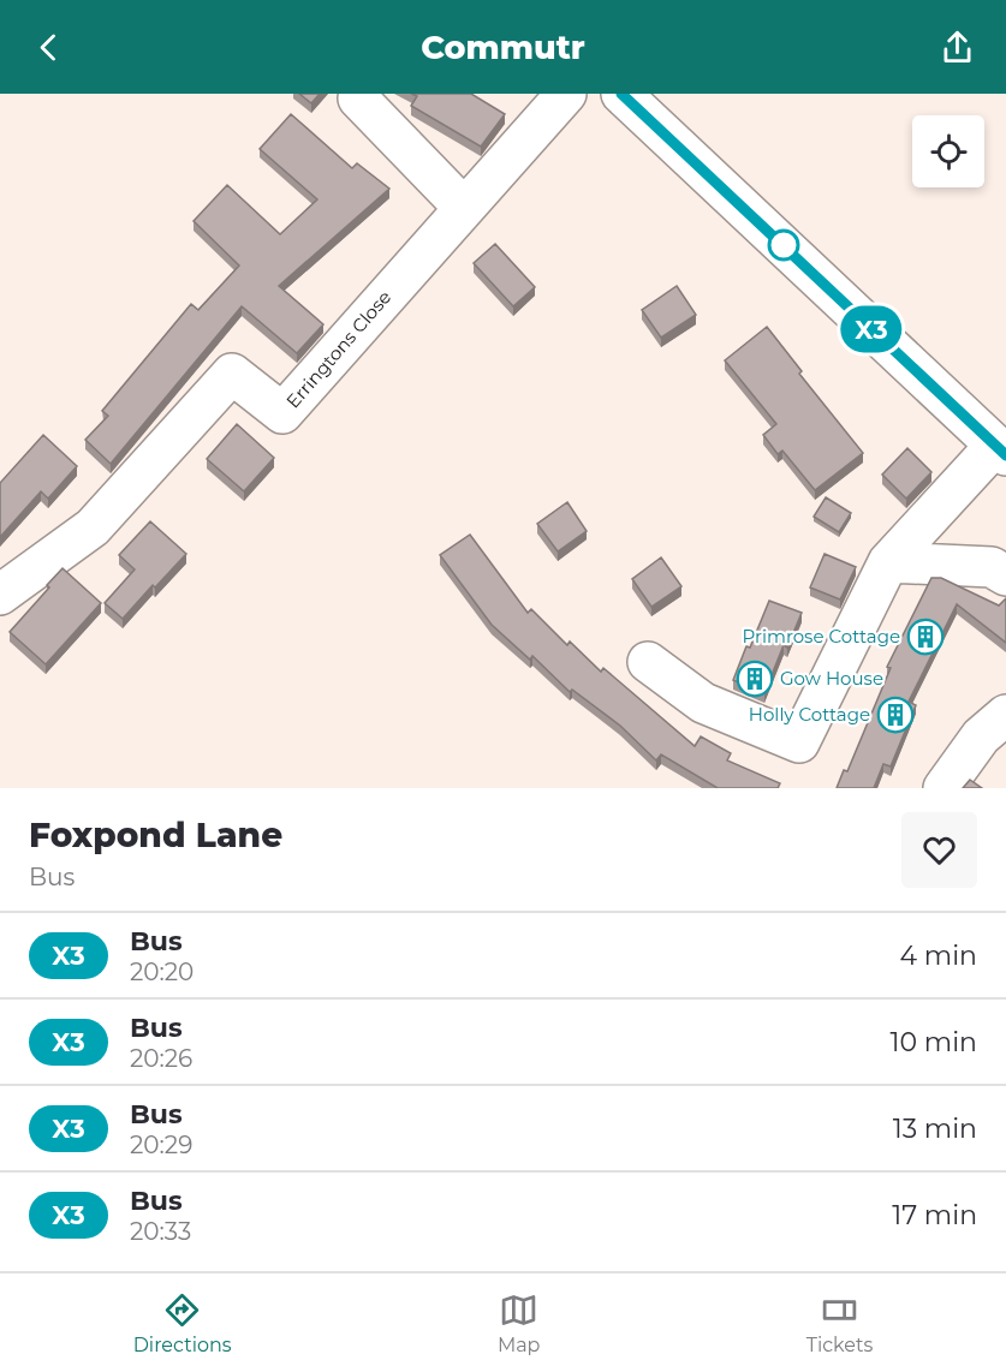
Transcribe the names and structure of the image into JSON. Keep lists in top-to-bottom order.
{
  "streets": {
    "street": ["Erringtons Close"]
  },
  "places": {
    "building": ["Primrose Cottage", "Gow House", "Holly Cottage"]
  },
  "lines": ["bus line X3"],
  "page": {
    "header": "Commutr",
    "on_map": "X3",
    "heading": ["Foxpond Lane", "Bus"],
    "list": [
      {
        "mark": "X3",
        "name": "Bus",
        "note": "20:20",
        "value": "4 min"
      },
      {
        "mark": "X3",
        "name": "Bus",
        "note": "20:26",
        "value": "10 min"
      },
      {
        "mark": "X3",
        "name": "Bus",
        "note": "20:29",
        "value": "13 min"
      },
      {
        "mark": "X3",
        "name": "Bus",
        "note": "20:33",
        "value": "17 min"
      }
    ],
    "tabs": ["Directions", "Map", "Tickets"]
  }
}
